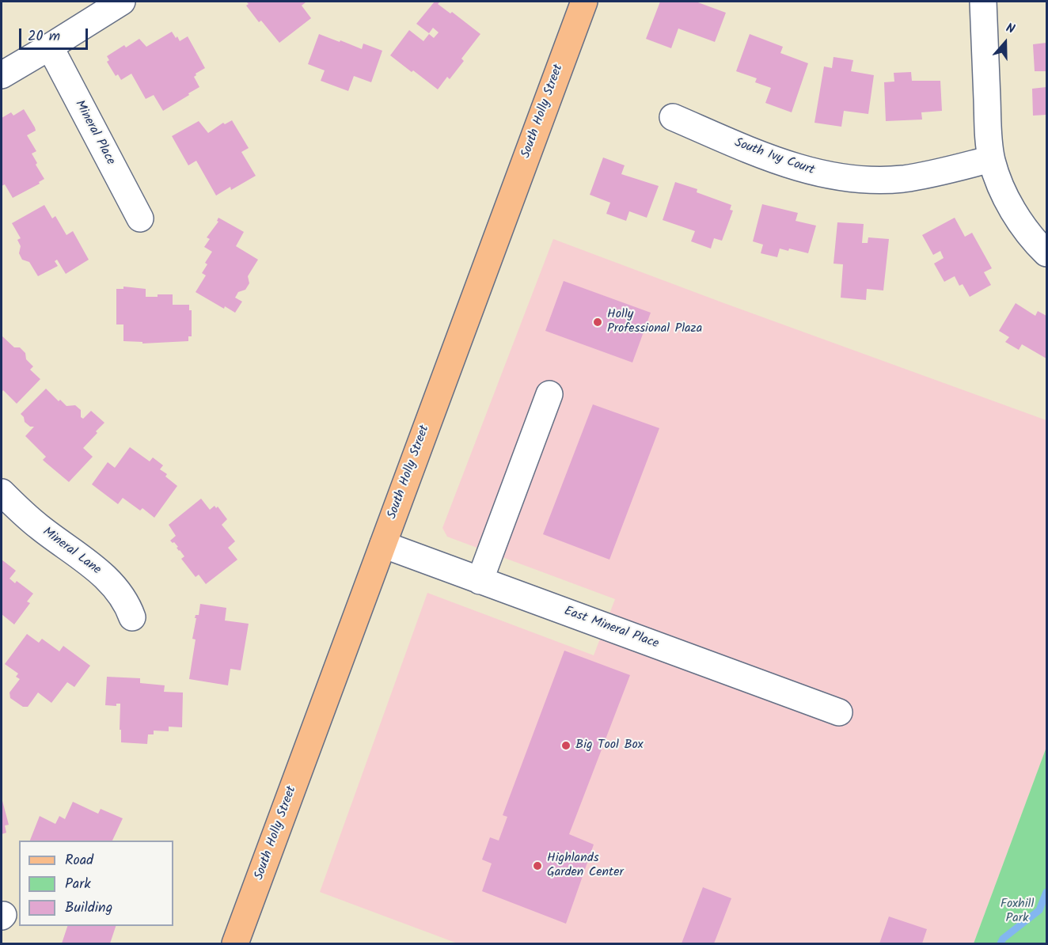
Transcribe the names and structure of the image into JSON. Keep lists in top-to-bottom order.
{
  "streets": {
    "main road": ["South Holly Street"],
    "street": [
      "Mineral Place",
      "South Ivy Court",
      "Mineral Lane",
      "East Mineral Place"
    ]
  },
  "crossings": [
    ["South Holly Street", "East Mineral Place"]
  ],
  "parks": ["Foxhill Park"],
  "places": ["Holly Professional Plaza", "Big Tool Box", "Highlands Garden Center"],
  "legend": ["Road", "Park", "Building"],
  "scale_bar": "20 m",
  "north": "top"
}
